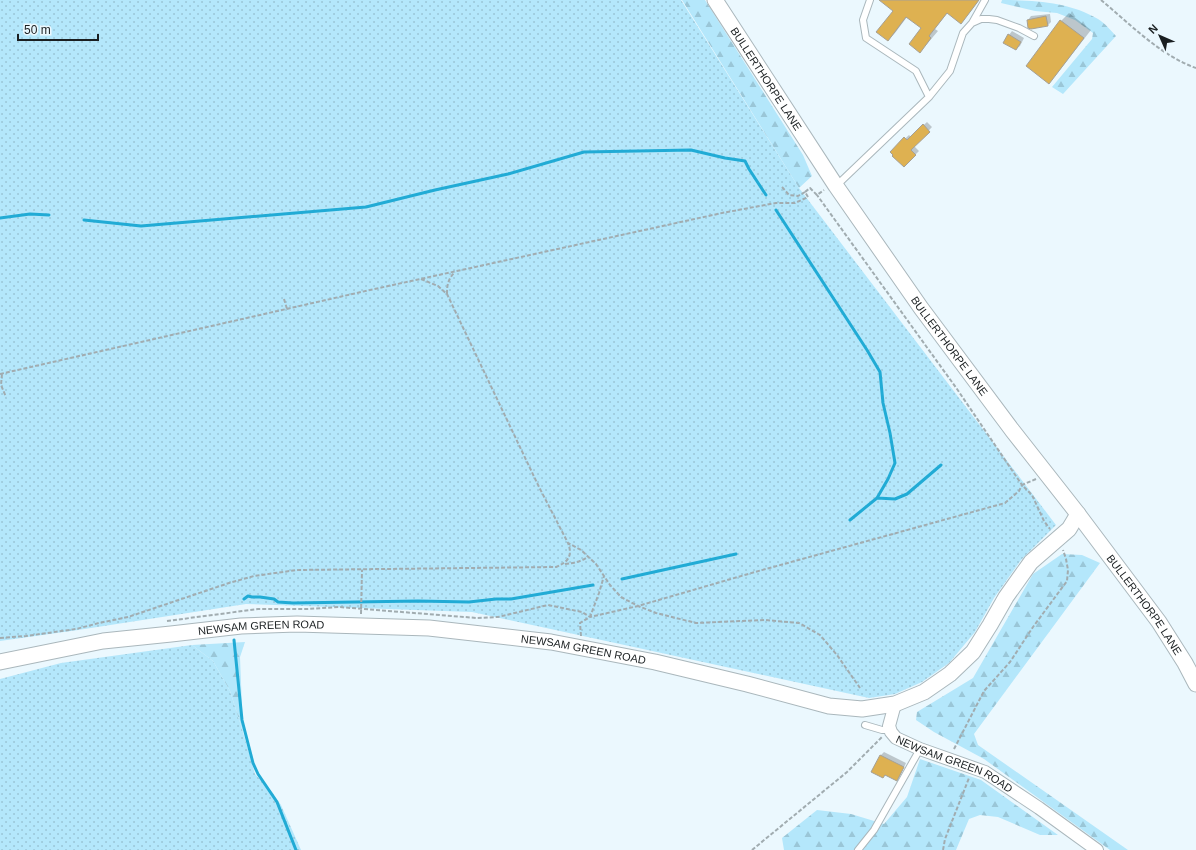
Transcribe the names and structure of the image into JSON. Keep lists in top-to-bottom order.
{
  "streets": {
    "street": ["BULLERTHORPE LANE", "NEWSAM GREEN ROAD"]
  },
  "scale_bar": "50 m",
  "north": "top left"
}
